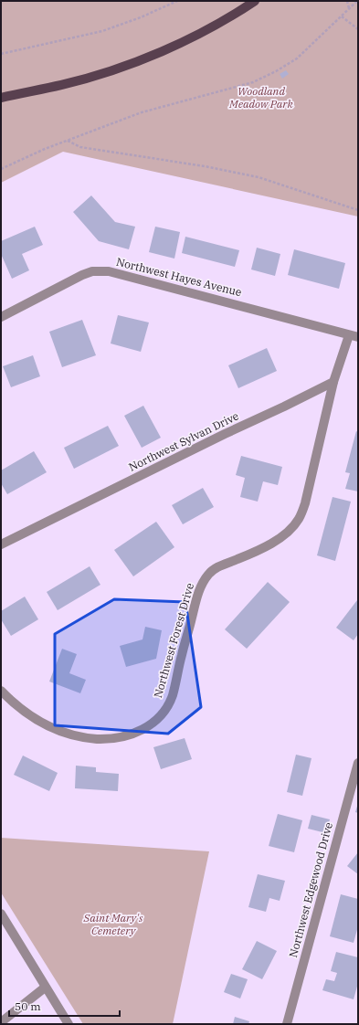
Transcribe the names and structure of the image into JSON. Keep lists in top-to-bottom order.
{
  "streets": {
    "street": [
      "Northwest Hayes Avenue",
      "Northwest Sylvan Drive",
      "Northwest Forest Drive",
      "Northwest Edgewood Drive"
    ]
  },
  "crossings": [
    ["Northwest Sylvan Drive", "Northwest Forest Drive"]
  ],
  "parks": ["Woodland Meadow Park", "Saint Mary's Cemetery"],
  "scale_bar": "50 m"
}
